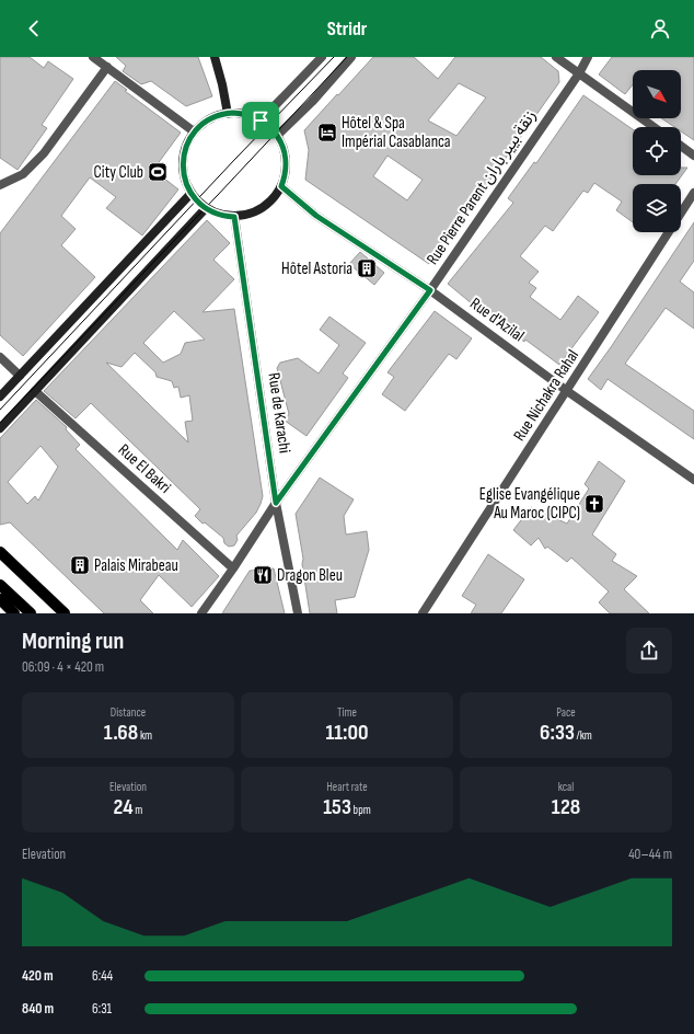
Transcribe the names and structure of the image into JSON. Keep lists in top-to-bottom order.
{
  "streets": {
    "street": [
      "Rue Pierre Parent زنقة بيير باران",
      "Rue d'Azilal",
      "Rue Nichakra Rahal",
      "Rue de Karachi",
      "Rue El Bakri"
    ]
  },
  "crossings": [
    ["Rue Pierre Parent زنقة بيير باران", "Rue d'Azilal"],
    ["Rue Pierre Parent زنقة بيير باران", "Rue de Karachi"],
    ["Rue Pierre Parent زنقة بيير باران", "Rue El Bakri"],
    ["Rue d'Azilal", "Rue Nichakra Rahal"],
    ["Rue d'Azilal", "Rue de Karachi"]
  ],
  "places": {
    "hotel": ["Hôtel & Spa Impérial Casablanca"],
    "sports": ["City Club"],
    "building": ["Hôtel Astoria", "Palais Mirabeau"],
    "church": ["Eglise Evangélique Au Maroc (CIPC)"],
    "restaurant": ["Dragon Bleu"]
  },
  "north": "bottom right",
  "page": {
    "header": "Stridr",
    "heading": ["Morning run", "06:09 · 4 × 420 m"],
    "stats": [
      ["Distance", "1.68 km"],
      ["Time", "11:00"],
      ["Pace", "6:33 /km"],
      ["Elevation", "24 m"],
      ["Heart rate", "153 bpm"],
      ["kcal", "128"]
    ],
    "chart": ["Elevation", "40–44 m"],
    "list": [
      {
        "name": "420 m",
        "note": "6:44"
      },
      {
        "name": "840 m",
        "note": "6:31"
      }
    ]
  }
}
